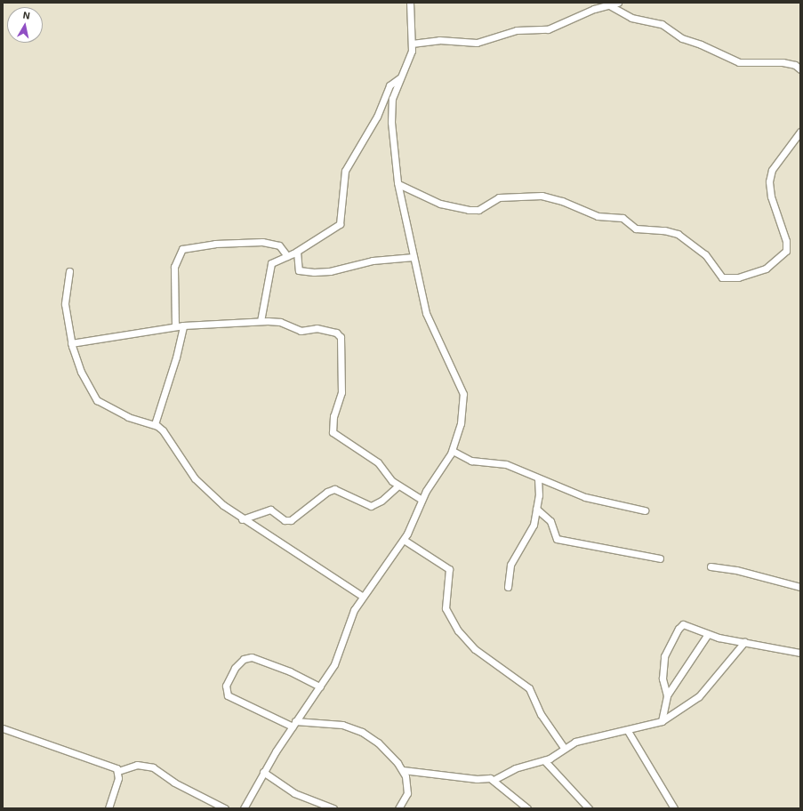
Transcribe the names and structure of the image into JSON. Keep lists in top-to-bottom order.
{
  "north": "top"
}
